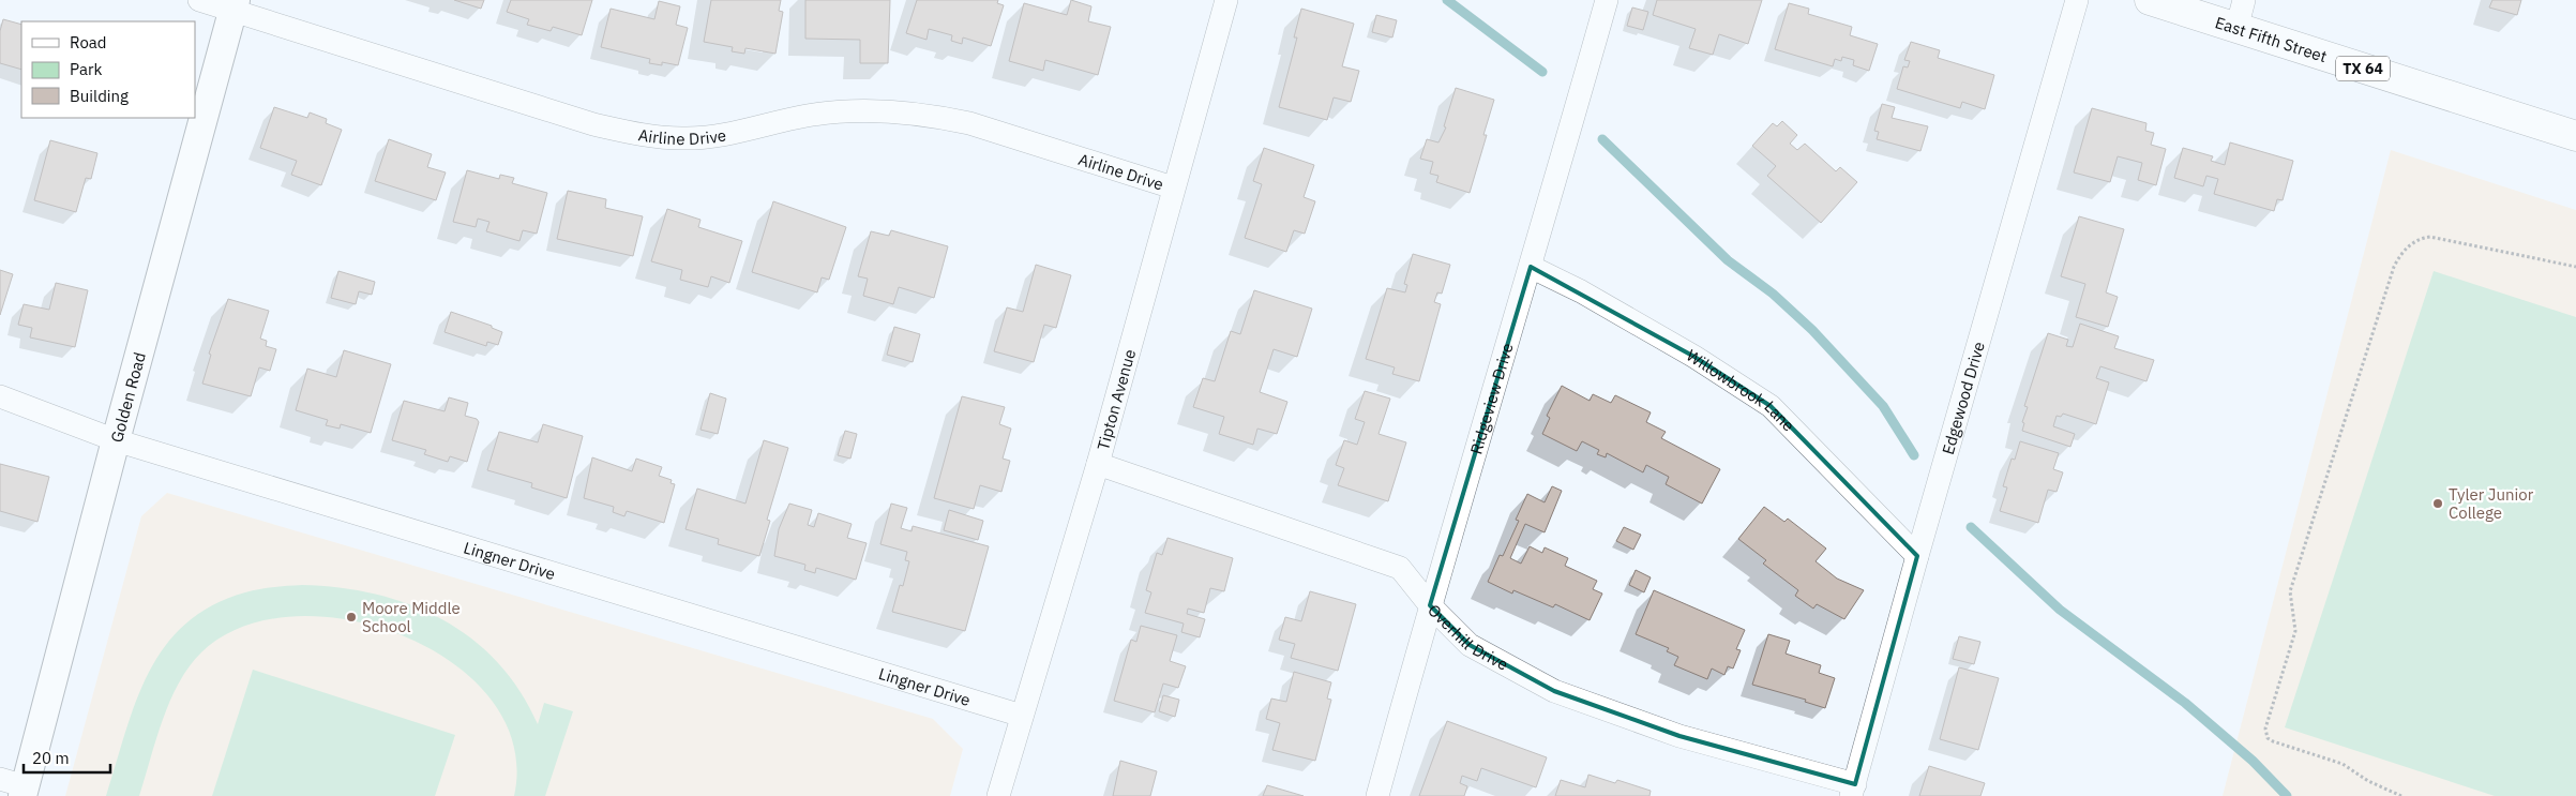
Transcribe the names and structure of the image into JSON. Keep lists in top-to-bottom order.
{
  "streets": {
    "main road": ["East Fifth Street", "TX 64"],
    "street": [
      "Airline Drive",
      "Willowbrook Lane",
      "Golden Road",
      "Ridgeview Drive",
      "Edgewood Drive",
      "Tipton Avenue",
      "Lingner Drive",
      "Overhill Drive"
    ]
  },
  "crossings": [
    ["Airline Drive", "Golden Road"],
    ["Airline Drive", "Tipton Avenue"],
    ["Willowbrook Lane", "Ridgeview Drive"],
    ["Willowbrook Lane", "Edgewood Drive"],
    ["Golden Road", "Lingner Drive"],
    ["Ridgeview Drive", "Overhill Drive"],
    ["Edgewood Drive", "Overhill Drive"],
    ["Tipton Avenue", "Lingner Drive"],
    ["Tipton Avenue", "Overhill Drive"]
  ],
  "places": ["Tyler Junior College", "Moore Middle School"],
  "legend": ["Road", "Park", "Building"],
  "scale_bar": "20 m"
}
